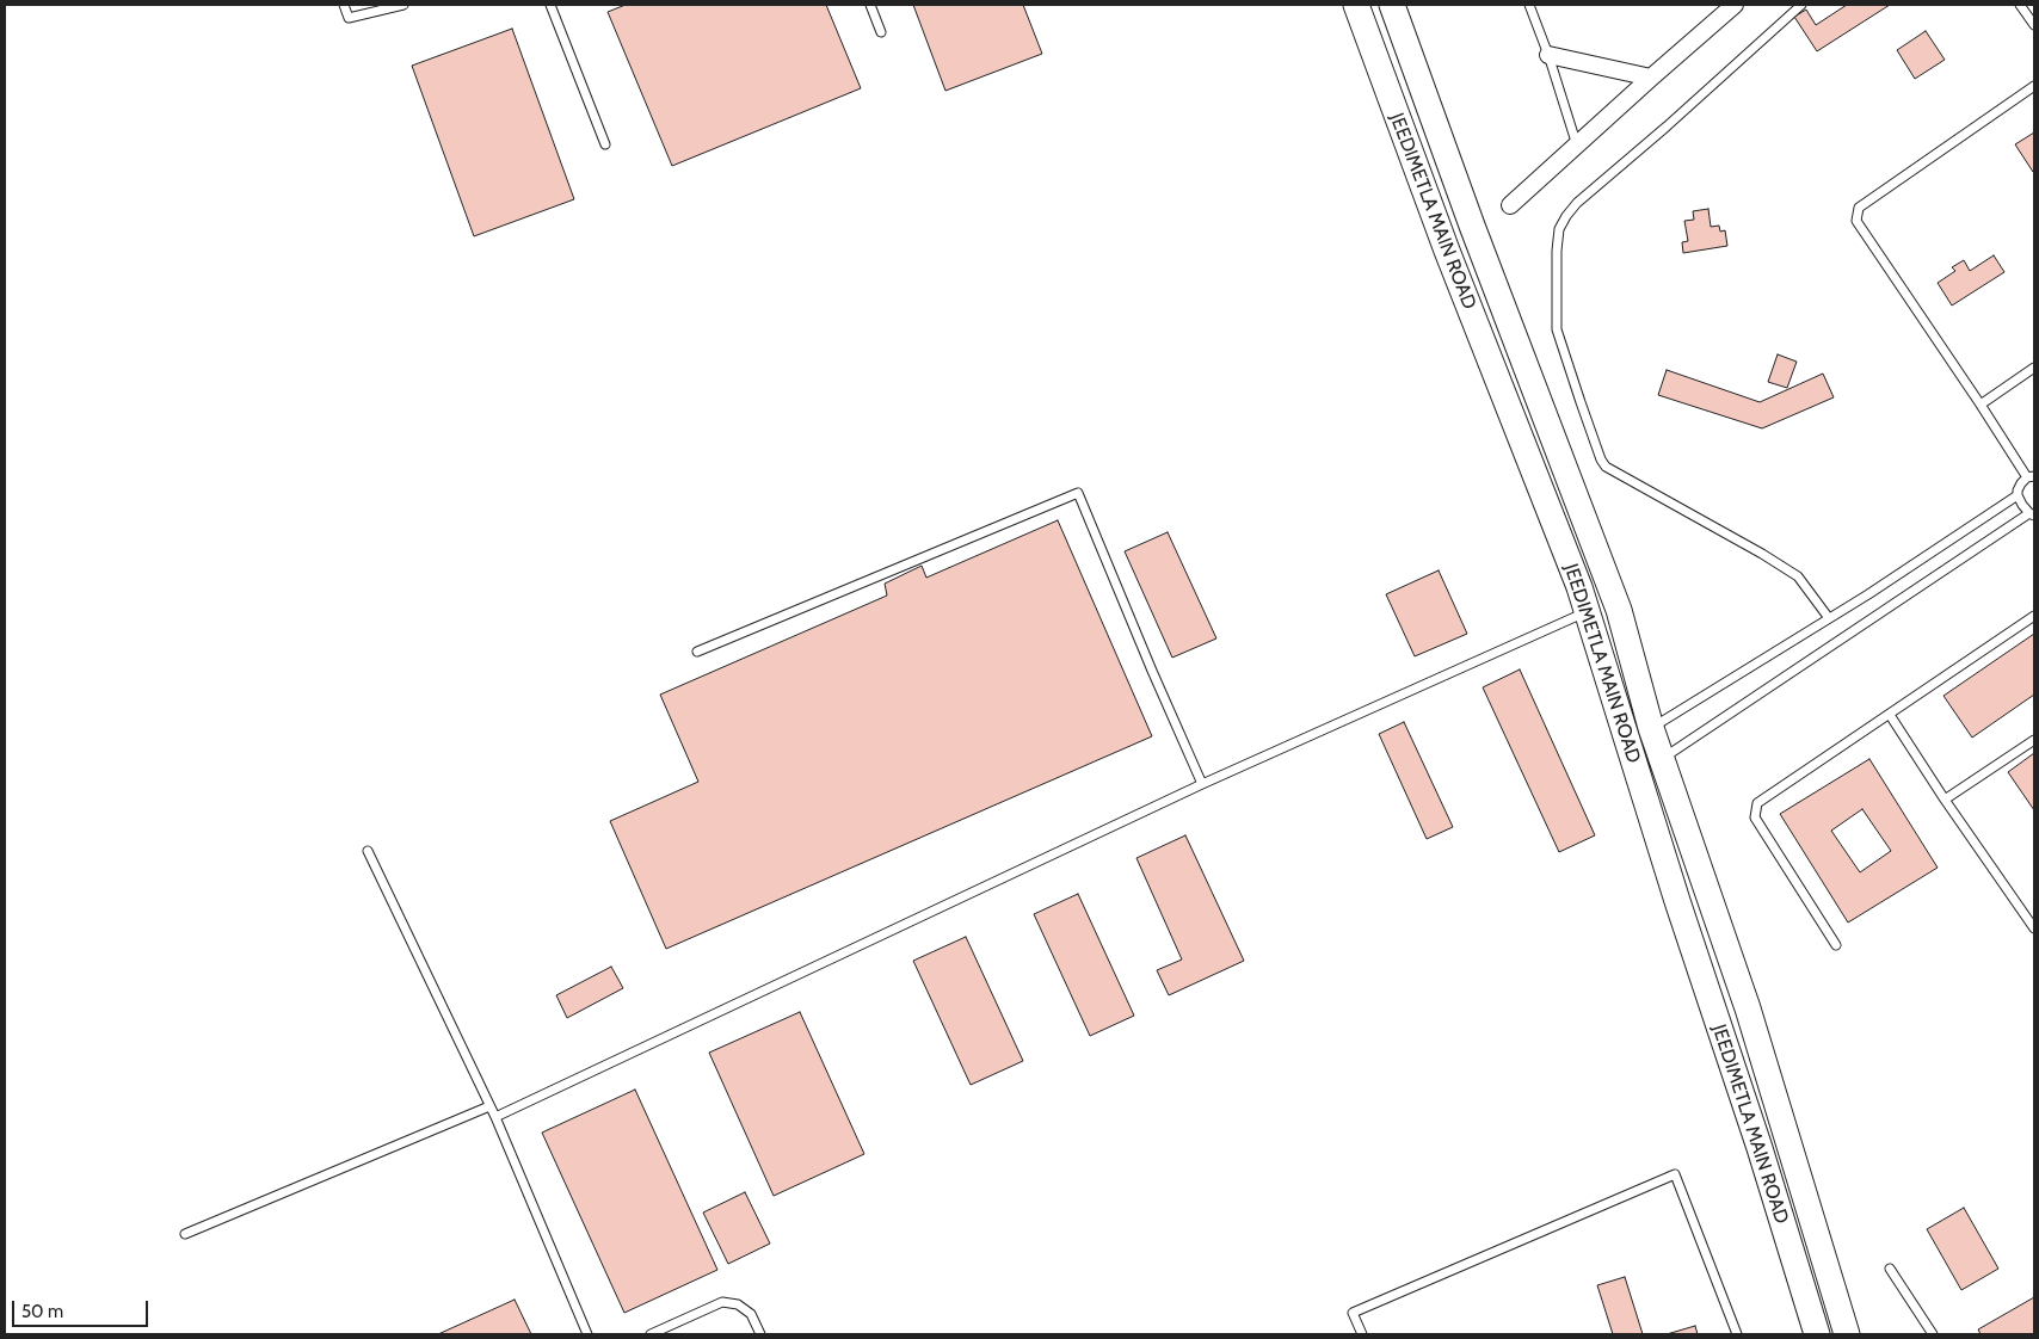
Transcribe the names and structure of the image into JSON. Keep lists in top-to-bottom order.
{
  "streets": {
    "main road": ["JEEDIMETLA MAIN ROAD"]
  },
  "scale_bar": "50 m"
}
